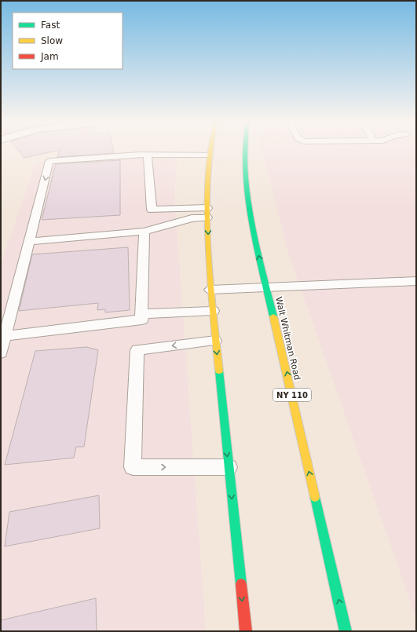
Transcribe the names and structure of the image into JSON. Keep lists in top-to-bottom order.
{
  "streets": {
    "main road": ["Walt Whitman Road", "NY 110"]
  },
  "legend": ["Fast", "Slow", "Jam"]
}
